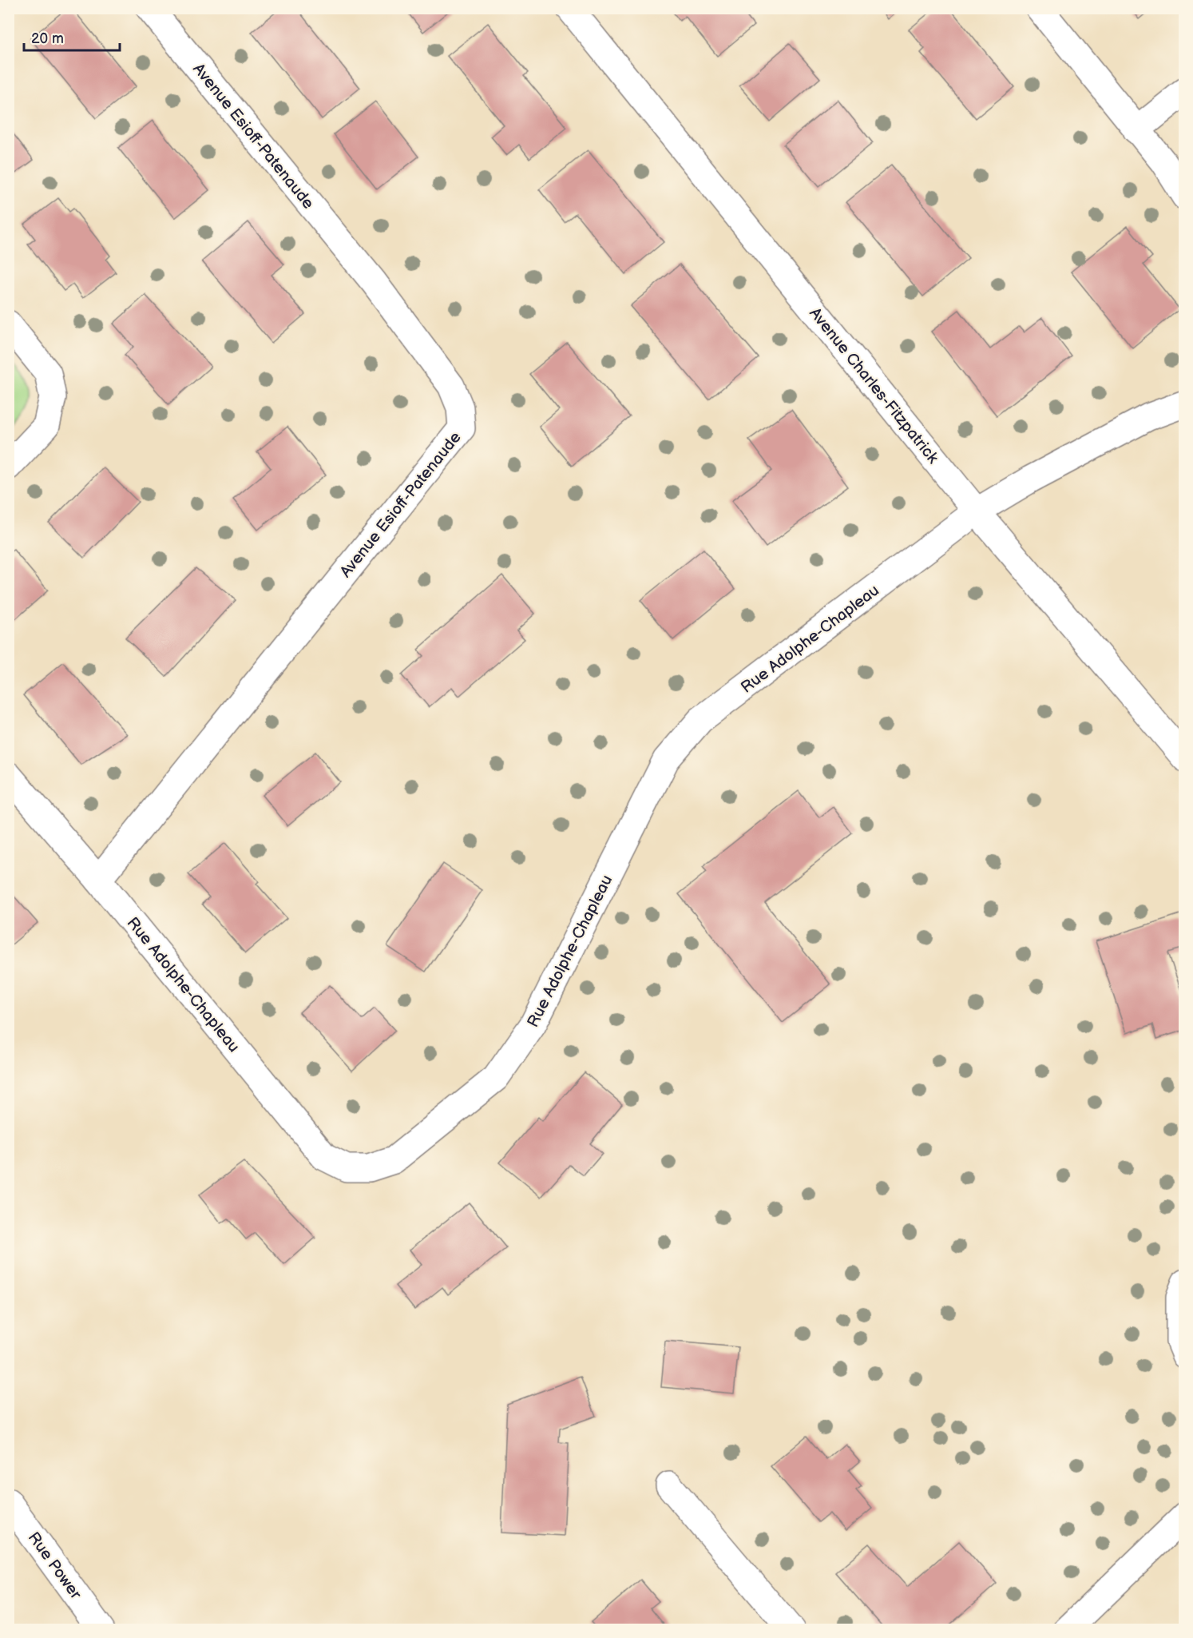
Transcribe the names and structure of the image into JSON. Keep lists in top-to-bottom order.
{
  "streets": {
    "street": [
      "Avenue Esioff-Patenaude",
      "Avenue Charles-Fitzpatrick",
      "Rue Adolphe-Chapleau",
      "Rue Power"
    ]
  },
  "crossings": [
    ["Avenue Esioff-Patenaude", "Rue Adolphe-Chapleau"],
    ["Avenue Charles-Fitzpatrick", "Rue Adolphe-Chapleau"]
  ],
  "scale_bar": "20 m"
}
